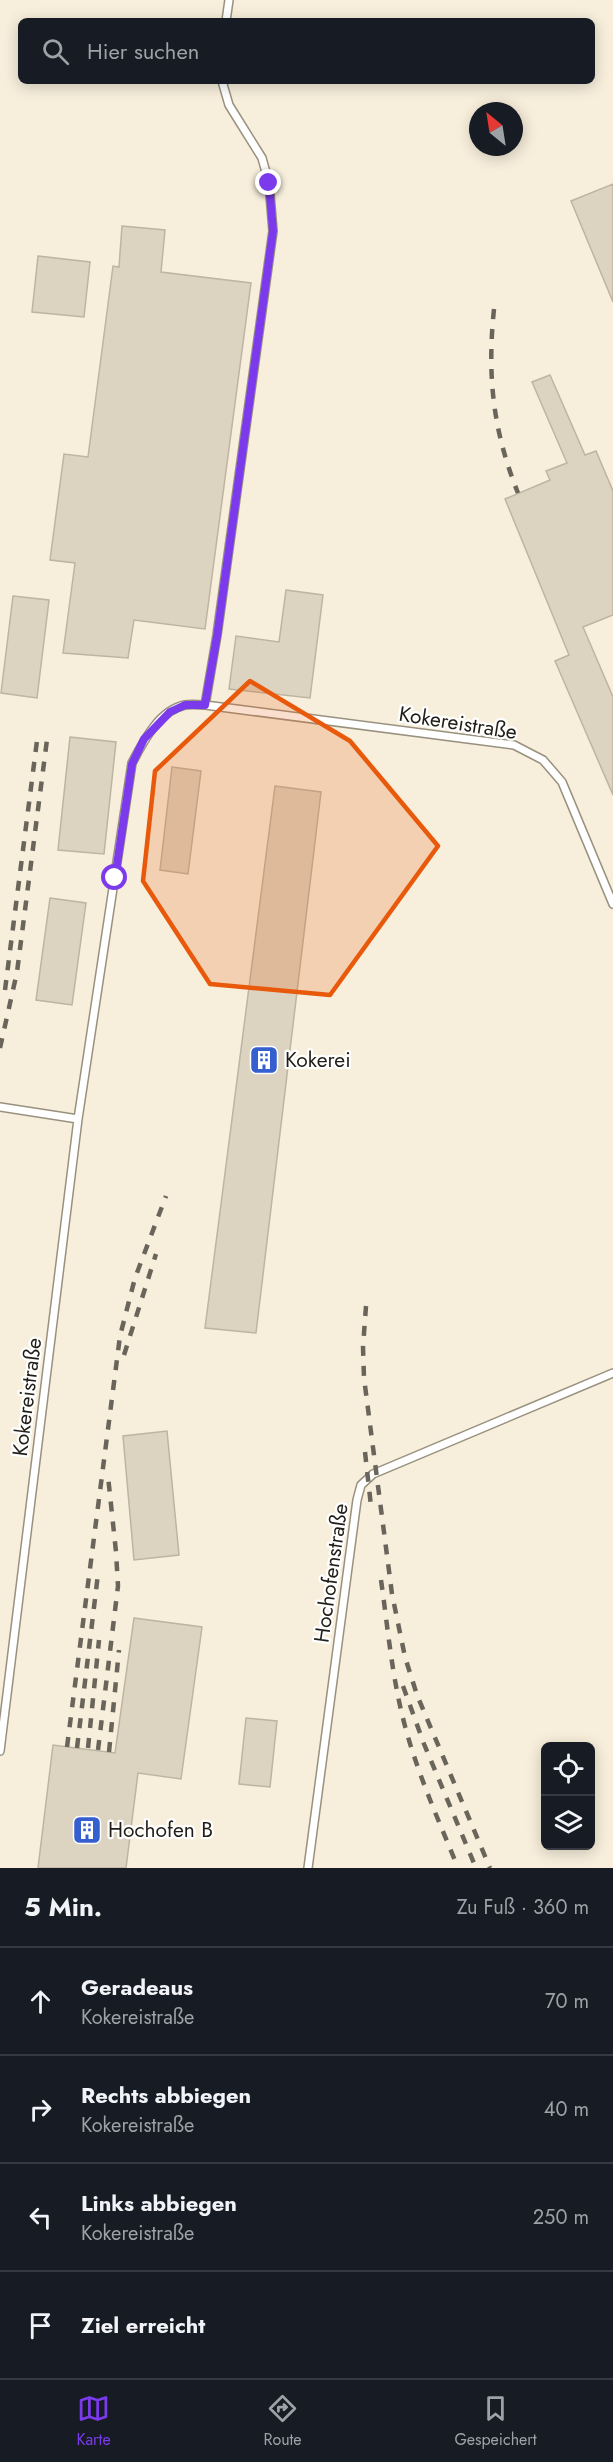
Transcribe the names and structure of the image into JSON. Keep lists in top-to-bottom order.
{
  "streets": {
    "lane": ["Kokereistraße", "Hochofenstraße"]
  },
  "places": {
    "building": ["Kokerei", "Hochofen B"]
  },
  "north": "top left",
  "page": {
    "search": "Hier suchen",
    "heading": ["5 Min.", "Zu Fuß · 360 m"],
    "list": [
      ["Geradeaus", "Kokereistraße", "70 m"],
      ["Rechts abbiegen", "Kokereistraße", "40 m"],
      ["Links abbiegen", "Kokereistraße", "250 m"],
      "Ziel erreicht"
    ],
    "nav": ["Karte", "Route", "Gespeichert"]
  }
}
